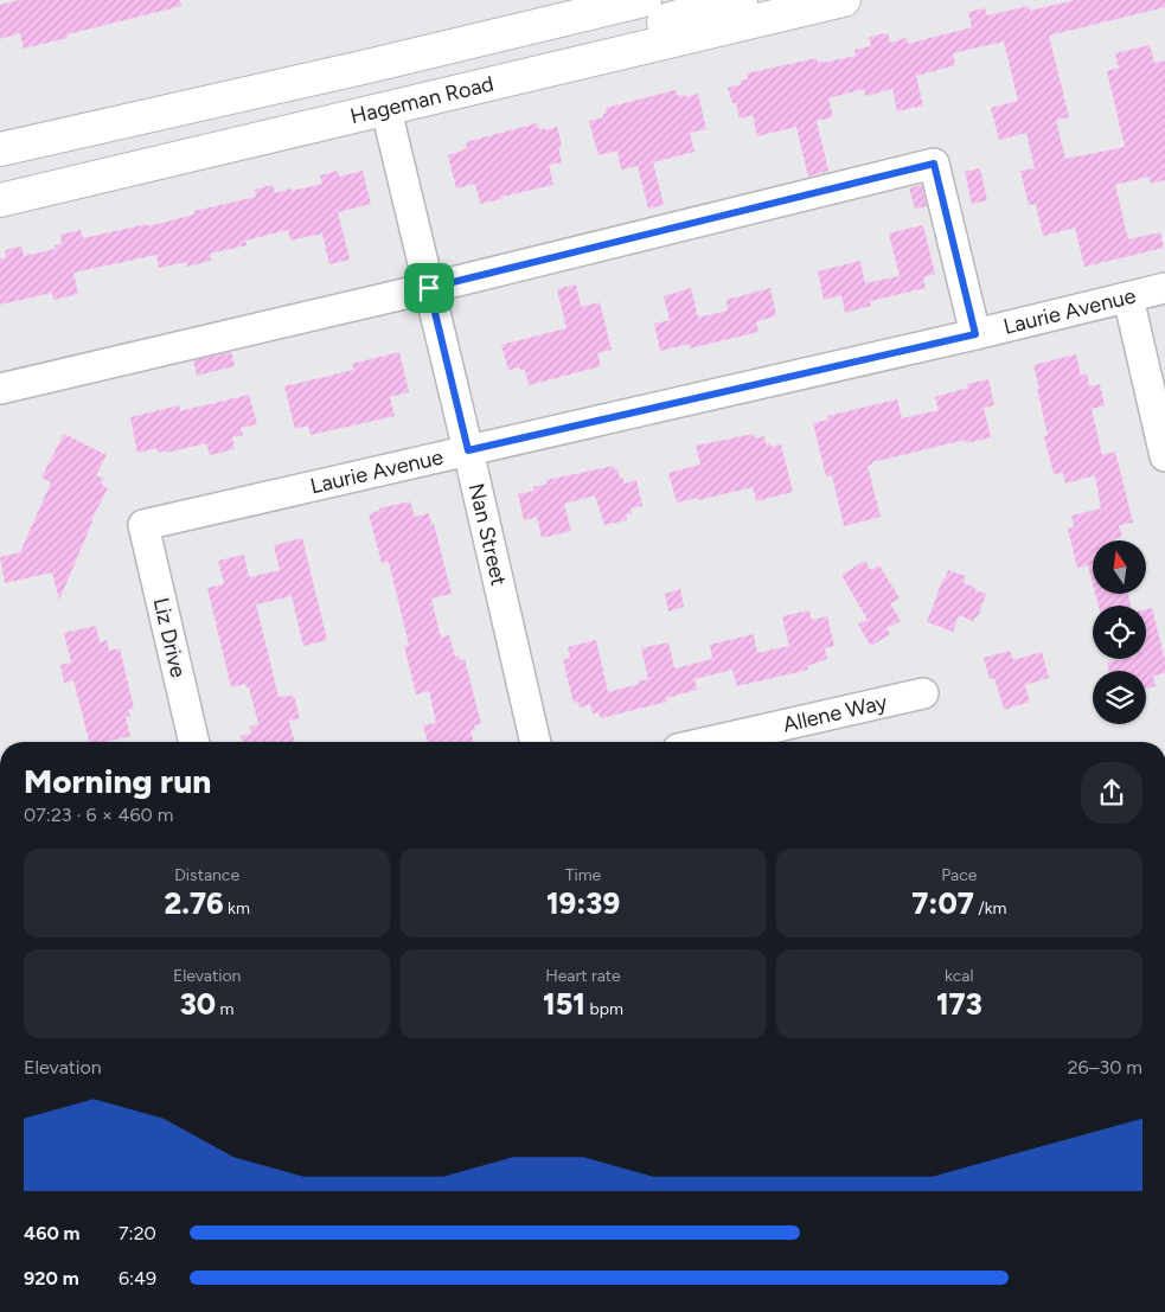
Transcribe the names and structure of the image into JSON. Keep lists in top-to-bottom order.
{
  "streets": {
    "main road": ["Hageman Road"],
    "street": [
      "Laurie Avenue",
      "Nan Street",
      "Liz Drive",
      "Allene Way"
    ]
  },
  "crossings": [
    ["Hageman Road", "Nan Street"],
    ["Laurie Avenue", "Nan Street"],
    ["Laurie Avenue", "Liz Drive"]
  ],
  "north": "top",
  "page": {
    "heading": ["Morning run", "07:23 · 6 × 460 m"],
    "stats": [
      ["Distance", "2.76 km"],
      ["Time", "19:39"],
      ["Pace", "7:07 /km"],
      ["Elevation", "30 m"],
      ["Heart rate", "151 bpm"],
      ["kcal", "173"]
    ],
    "chart": ["Elevation", "26–30 m"],
    "list": [
      {
        "name": "460 m",
        "note": "7:20"
      },
      {
        "name": "920 m",
        "note": "6:49"
      }
    ]
  }
}
